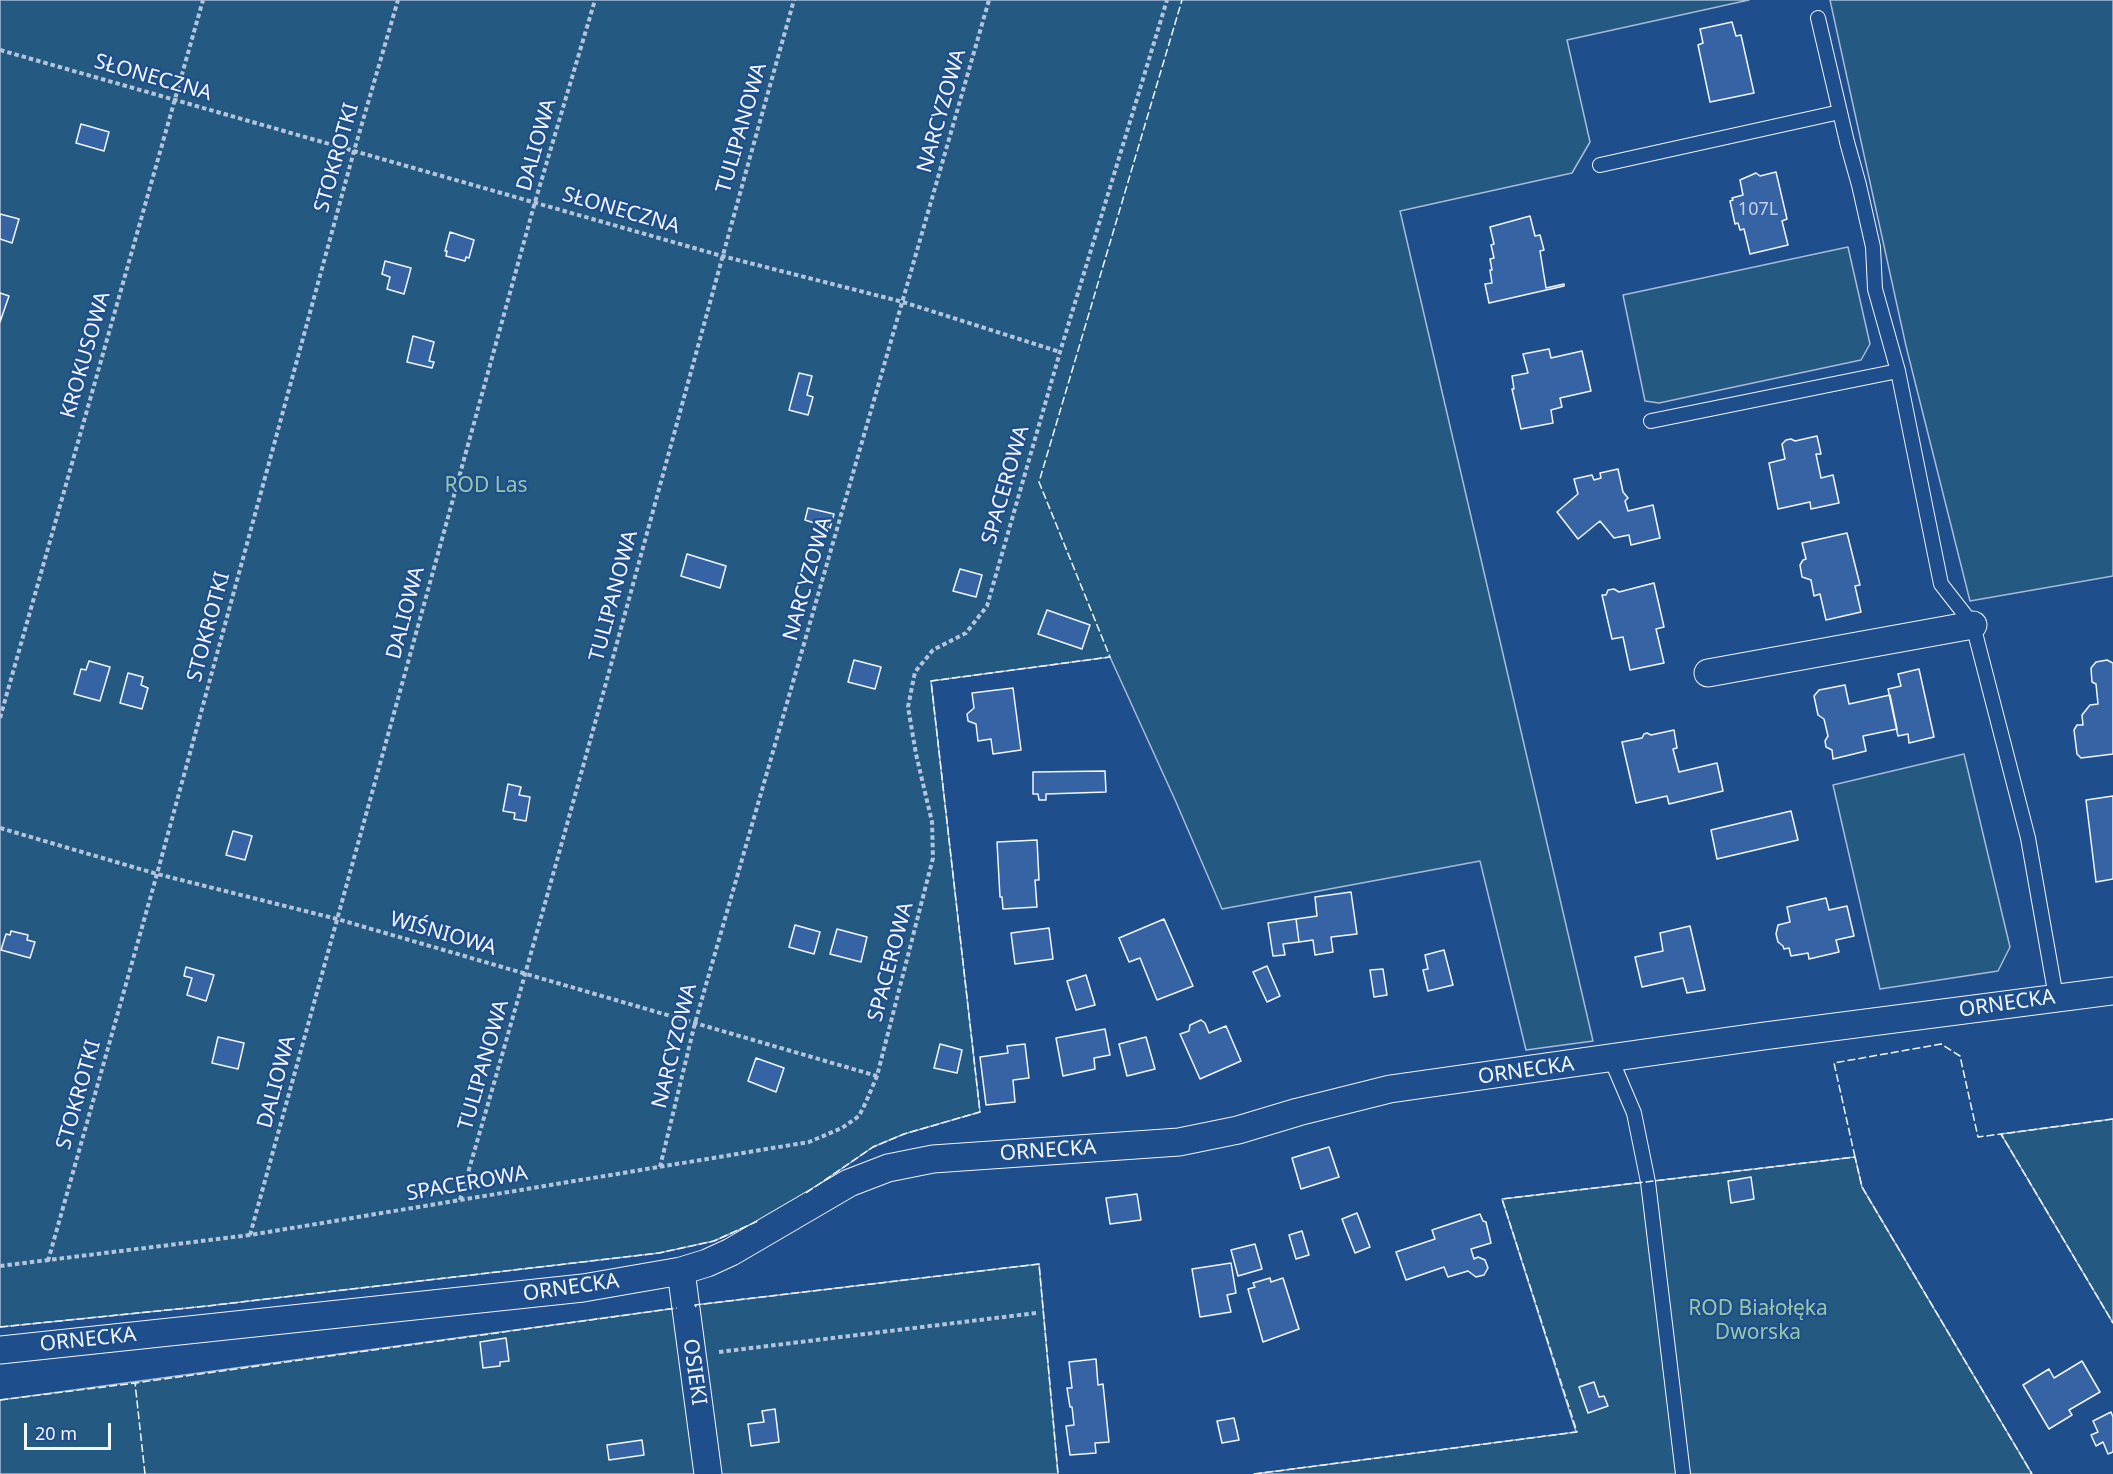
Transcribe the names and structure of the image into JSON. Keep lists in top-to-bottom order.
{
  "streets": {
    "street": ["ORNECKA", "OSIEKI"],
    "path": [
      "SŁONECZNA",
      "NARCYZOWA",
      "TULIPANOWA",
      "DALIOWA",
      "STOKROTKI",
      "KROKUSOWA",
      "SPACEROWA",
      "WIŚNIOWA"
    ]
  },
  "crossings": [
    ["SŁONECZNA", "NARCYZOWA"],
    ["SŁONECZNA", "TULIPANOWA"],
    ["SŁONECZNA", "DALIOWA"],
    ["SŁONECZNA", "STOKROTKI"],
    ["SŁONECZNA", "KROKUSOWA"],
    ["SŁONECZNA", "SPACEROWA"],
    ["NARCYZOWA", "SPACEROWA"],
    ["NARCYZOWA", "WIŚNIOWA"],
    ["TULIPANOWA", "SPACEROWA"],
    ["TULIPANOWA", "WIŚNIOWA"],
    ["DALIOWA", "SPACEROWA"],
    ["DALIOWA", "WIŚNIOWA"],
    ["STOKROTKI", "SPACEROWA"],
    ["STOKROTKI", "WIŚNIOWA"],
    ["SPACEROWA", "WIŚNIOWA"],
    ["ORNECKA", "OSIEKI"]
  ],
  "parks": ["ROD Las", "ROD Białołęka Dworska"],
  "house_numbers": ["107L"],
  "scale_bar": "20 m"
}
